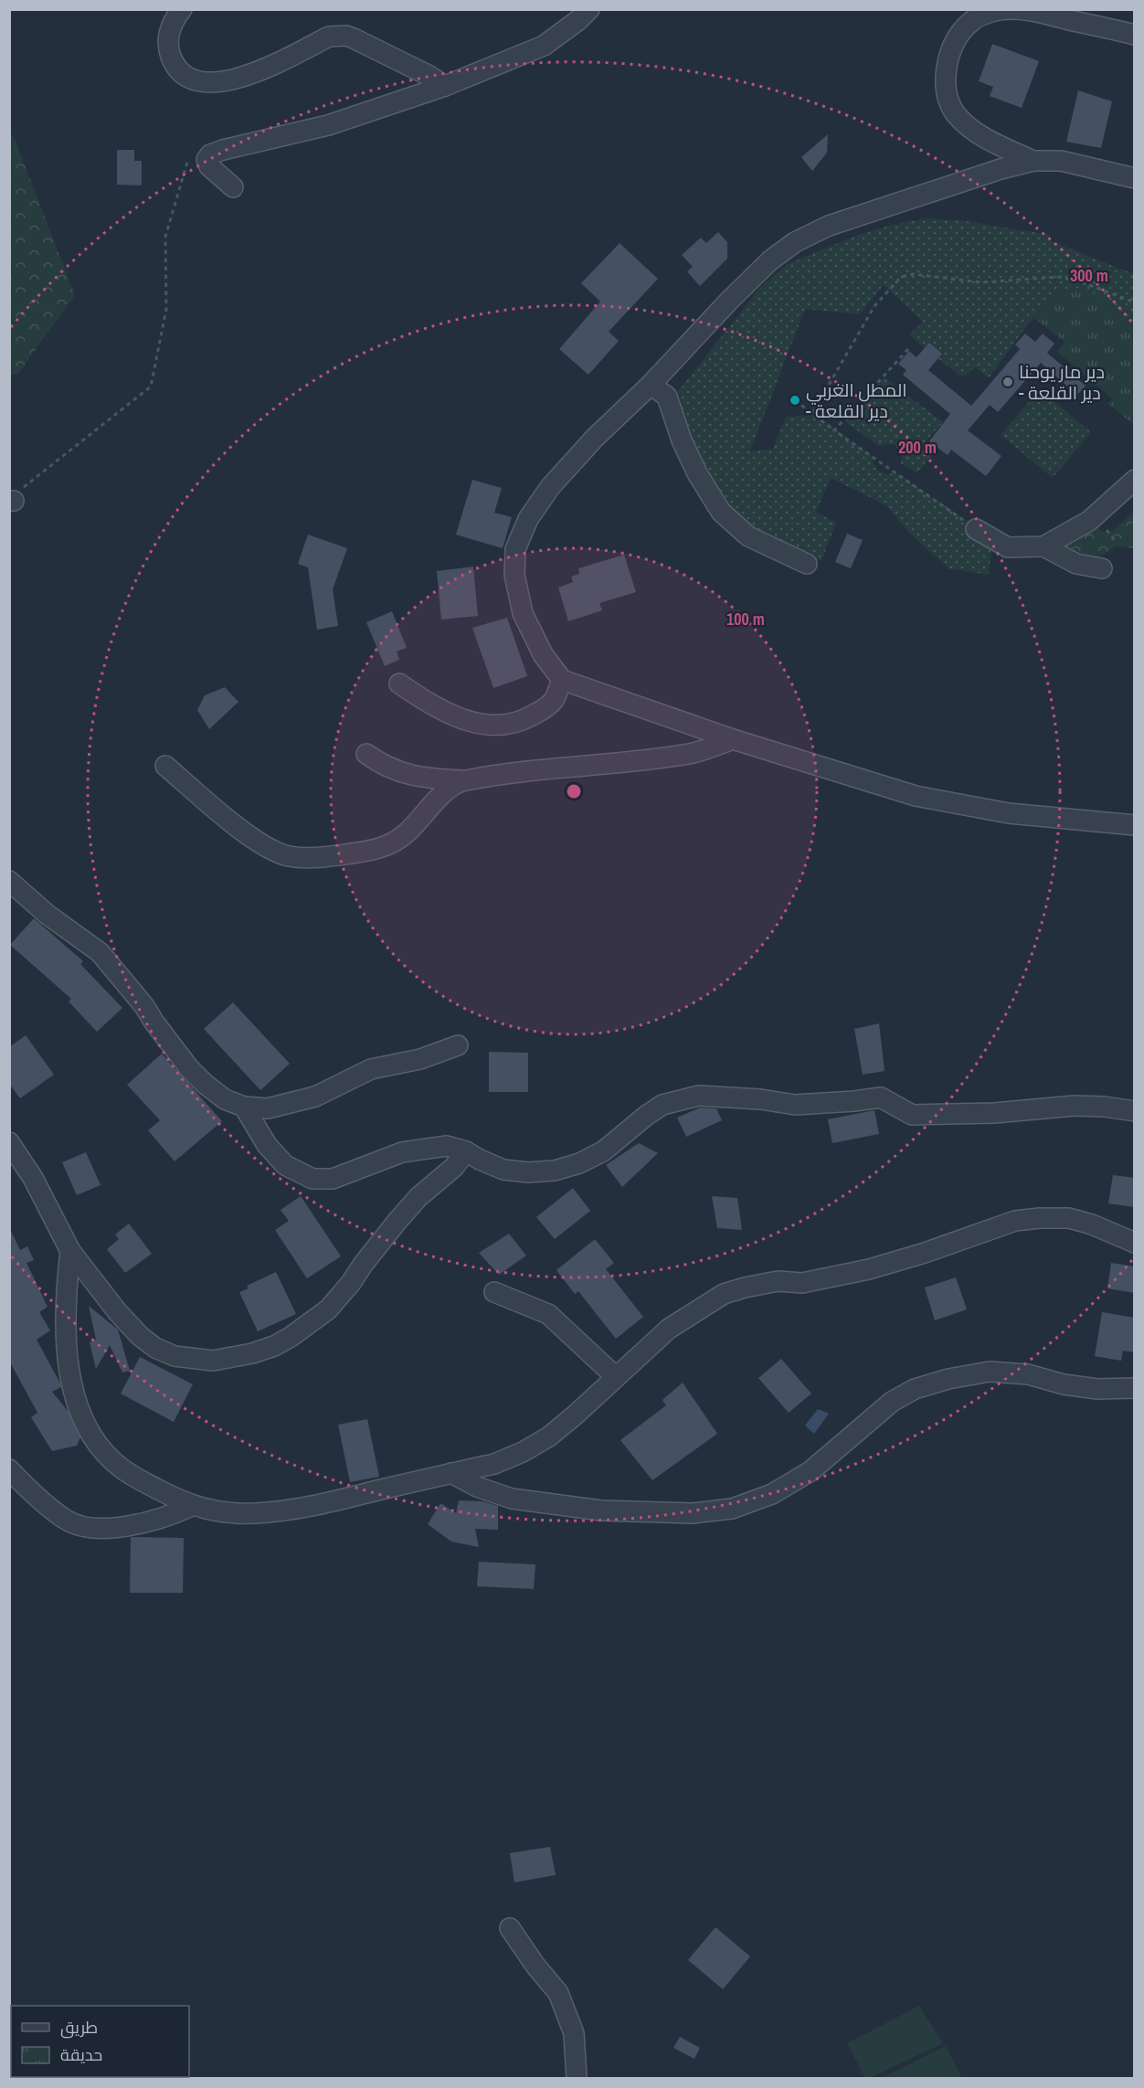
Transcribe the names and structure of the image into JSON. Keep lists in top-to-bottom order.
{
  "places": ["دير مار يوحنا - دير القلعة", "المطل الغربي - دير القلعة"],
  "legend": ["طريق", "حديقة"],
  "rings": ["300 m", "200 m", "100 m"]
}
